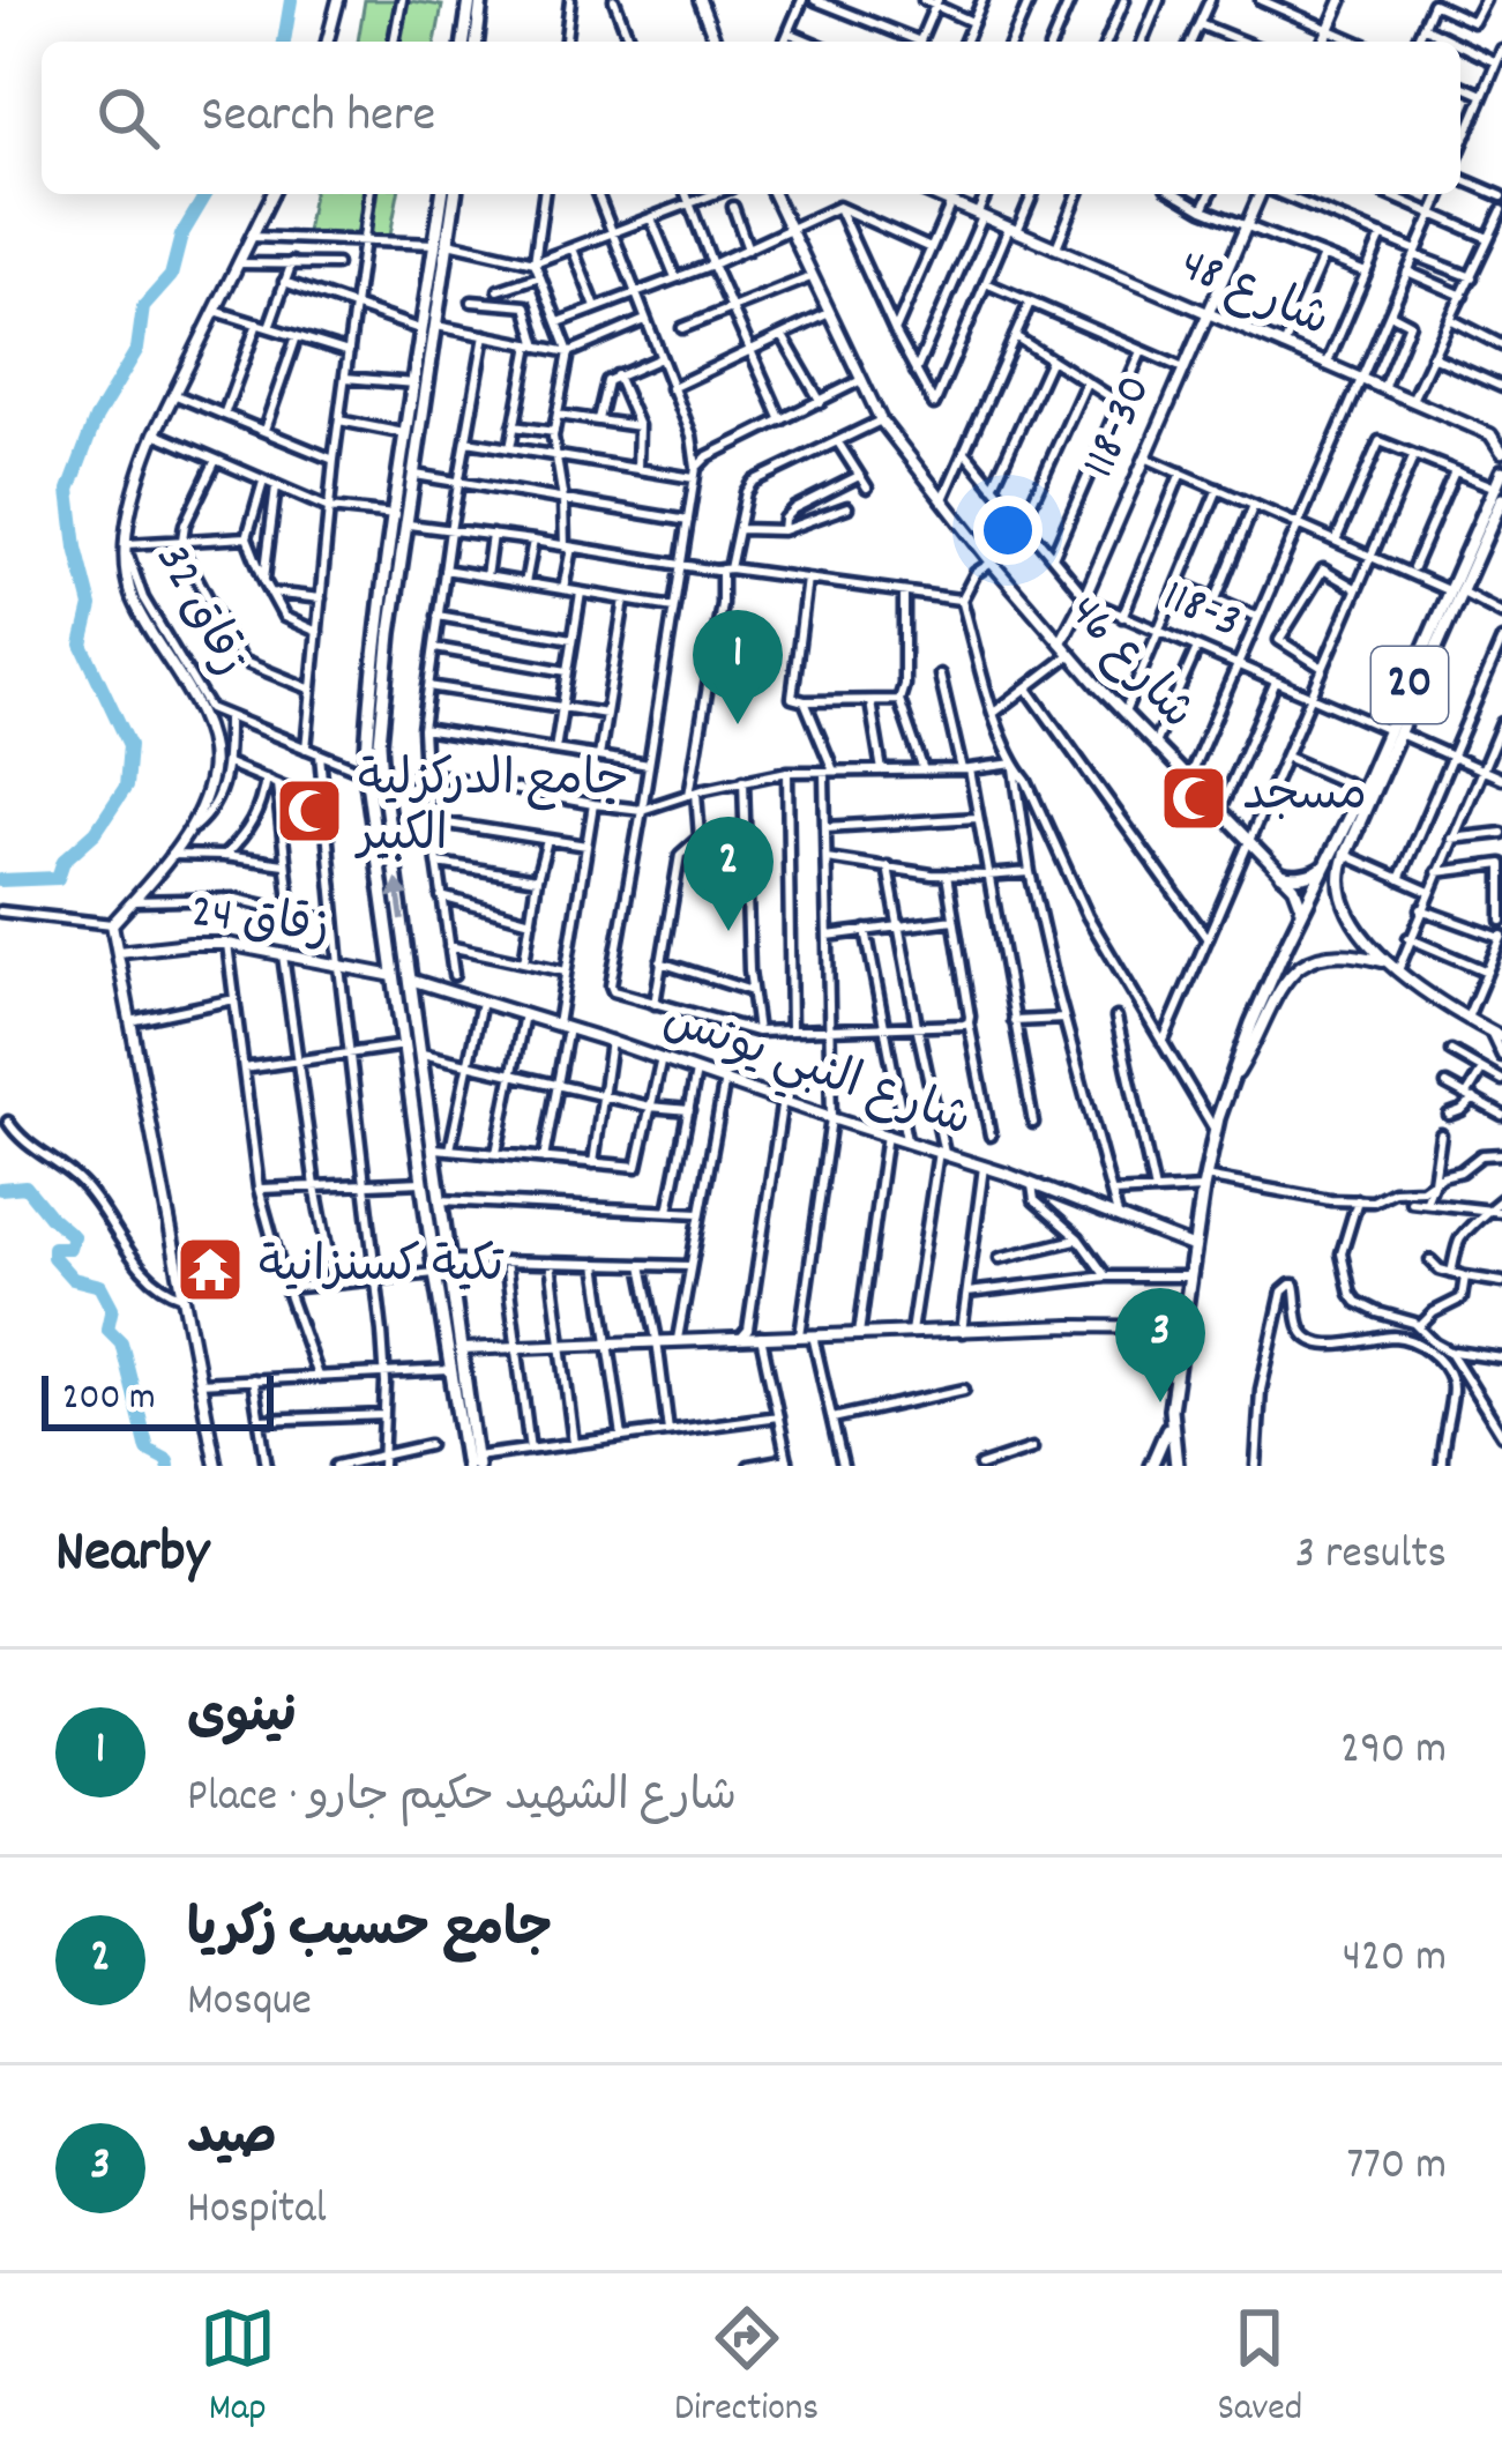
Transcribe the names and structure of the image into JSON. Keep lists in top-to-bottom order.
{
  "streets": {
    "main road": ["20"],
    "street": [
      "شارع 48",
      "118-30",
      "زقاق 32",
      "118-3",
      "شارع 46",
      "زقاق 24",
      "شارع النبي يونس"
    ]
  },
  "crossings": [
    ["شارع 48", "118-30"],
    ["118-30", "118-3"],
    ["118-30", "شارع 46"],
    ["118-3", "20"]
  ],
  "places": {
    "mosque": ["مسجد", "جامع الدركزلية الكبير"],
    "temple": ["تكية كسنزانية"]
  },
  "scale_bar": "200 m",
  "page": {
    "search": "Search here",
    "pins": ["1", "2", "3"],
    "scale": "200 m",
    "heading": ["Nearby", "3 results"],
    "list": [
      {
        "mark": "1",
        "name": "نينوى",
        "note": "Place · شارع الشهيد حكيم جارو",
        "value": "290 m"
      },
      {
        "mark": "2",
        "name": "جامع حسيب زكريا",
        "note": "Mosque",
        "value": "420 m"
      },
      {
        "mark": "3",
        "name": "صيد",
        "note": "Hospital",
        "value": "770 m"
      }
    ],
    "nav": ["Map", "Directions", "Saved"]
  }
}
